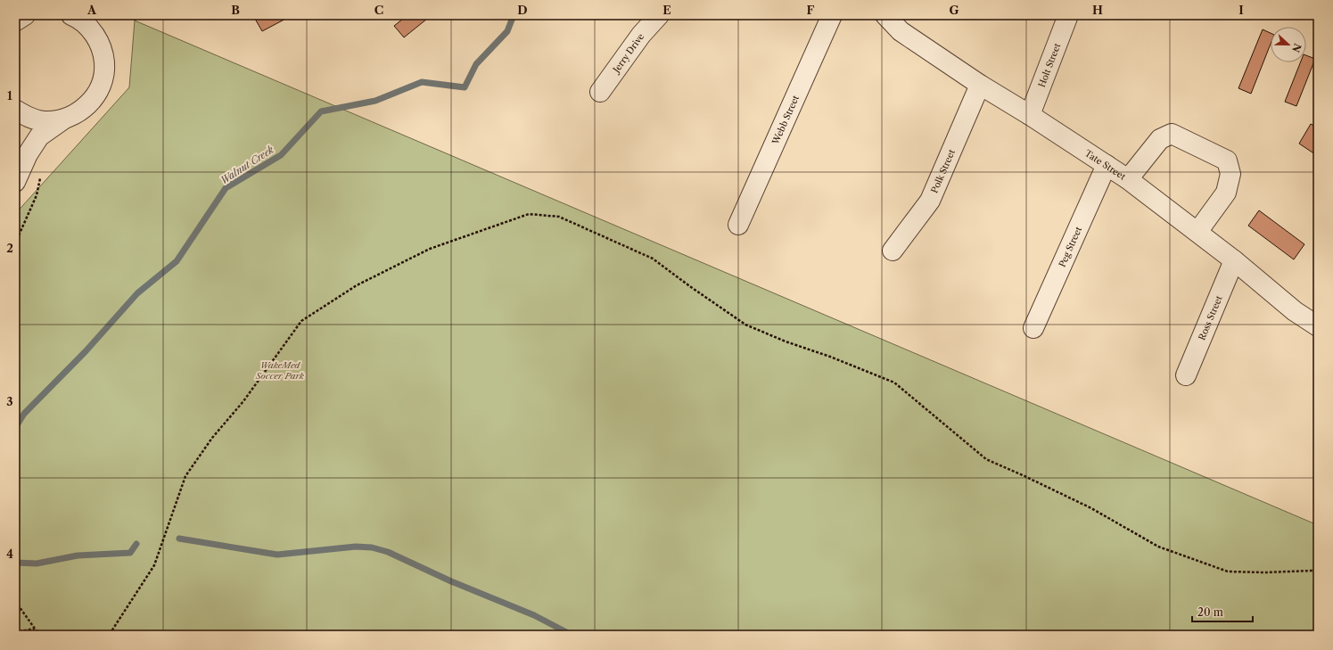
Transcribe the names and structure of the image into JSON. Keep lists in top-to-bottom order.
{
  "streets": {
    "street": [
      "Jerry Drive",
      "Holt Street",
      "Webb Street",
      "Tate Street",
      "Polk Street",
      "Peg Street",
      "Ross Street"
    ]
  },
  "crossings": [
    ["Holt Street", "Tate Street"],
    ["Tate Street", "Polk Street"],
    ["Tate Street", "Peg Street"],
    ["Tate Street", "Ross Street"]
  ],
  "water": ["Walnut Creek"],
  "parks": ["WakeMed Soccer Park"],
  "scale_bar": "20 m",
  "north": "right",
  "grid": {
    "columns": [
      "A",
      "B",
      "C",
      "D",
      "E",
      "F",
      "G",
      "H",
      "I"
    ],
    "rows": [
      "1",
      "2",
      "3",
      "4"
    ]
  }
}
